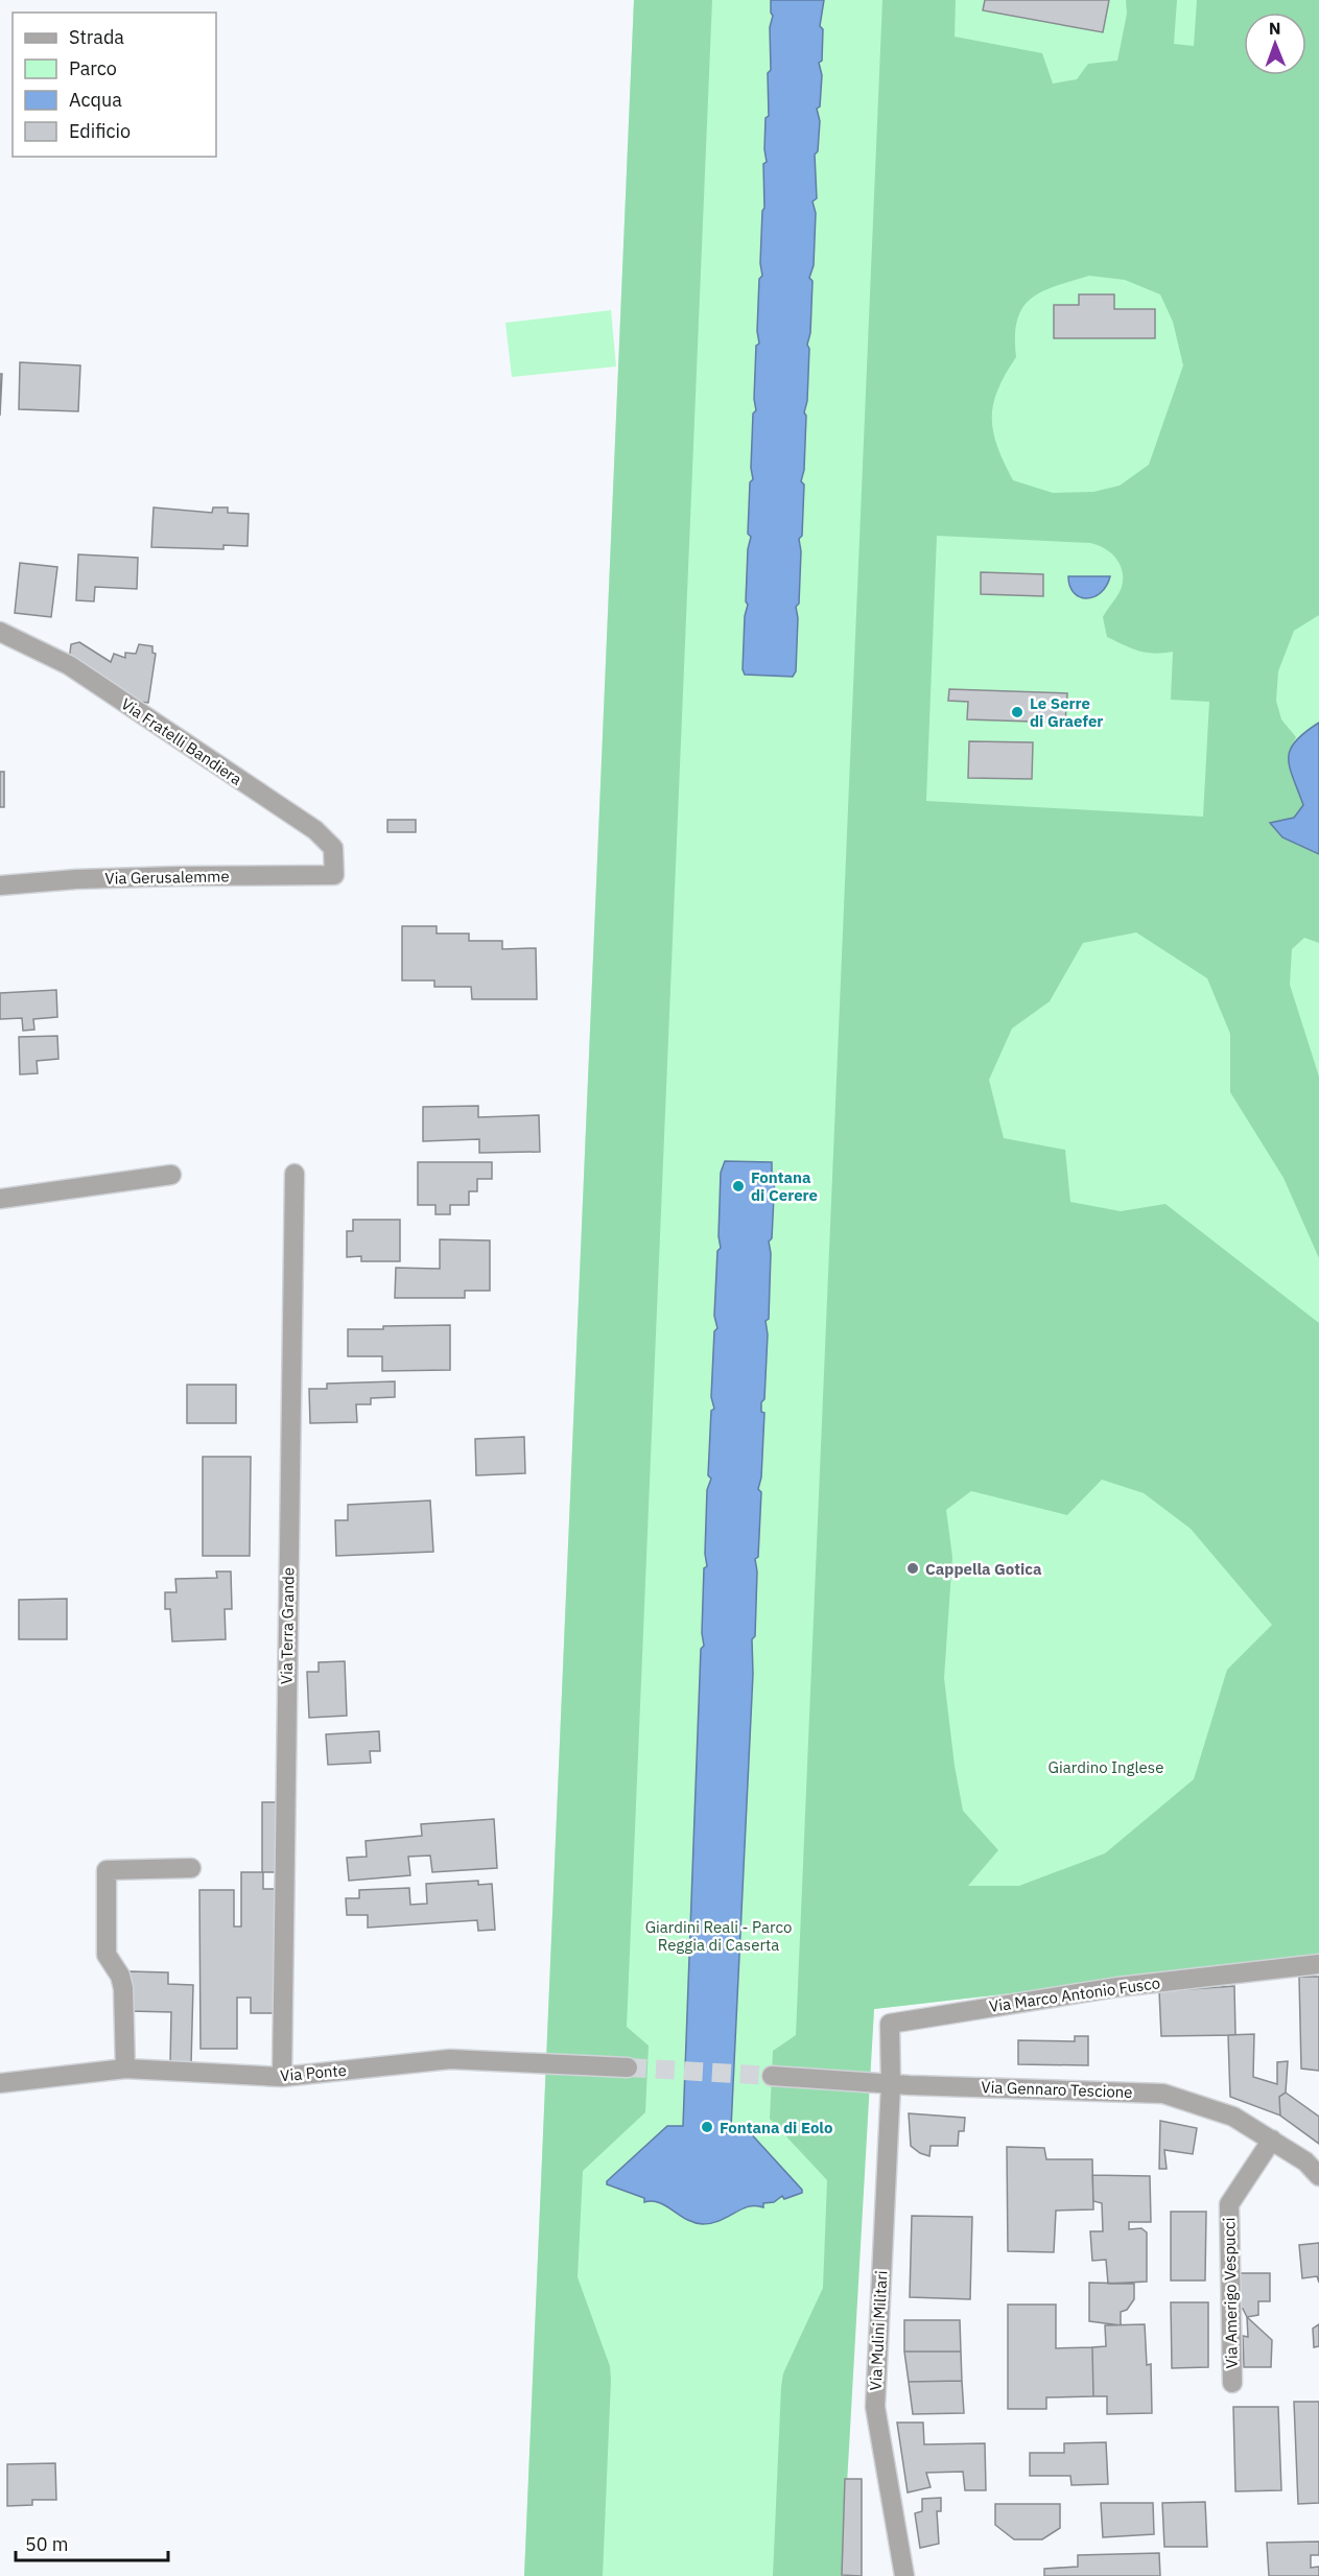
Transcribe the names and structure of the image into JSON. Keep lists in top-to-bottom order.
{
  "streets": {
    "street": [
      "Via Fratelli Bandiera",
      "Via Gerusalemme",
      "Via Terra Grande",
      "Via Marco Antonio Fusco",
      "Via Ponte",
      "Via Gennaro Tescione",
      "Via Amerigo Vespucci",
      "Via Mulini Militari"
    ]
  },
  "crossings": [
    ["Via Fratelli Bandiera", "Via Gerusalemme"],
    ["Via Terra Grande", "Via Ponte"],
    ["Via Marco Antonio Fusco", "Via Gennaro Tescione"],
    ["Via Marco Antonio Fusco", "Via Mulini Militari"],
    ["Via Gennaro Tescione", "Via Amerigo Vespucci"],
    ["Via Gennaro Tescione", "Via Mulini Militari"]
  ],
  "parks": ["Giardino Inglese", "Giardini Reali - Parco Reggia di Caserta"],
  "places": [
    "Le Serre di Graefer",
    "Fontana di Cerere",
    "Cappella Gotica",
    "Fontana di Eolo"
  ],
  "legend": [
    "Strada",
    "Parco",
    "Acqua",
    "Edificio"
  ],
  "scale_bar": "50 m",
  "north": "top"
}
